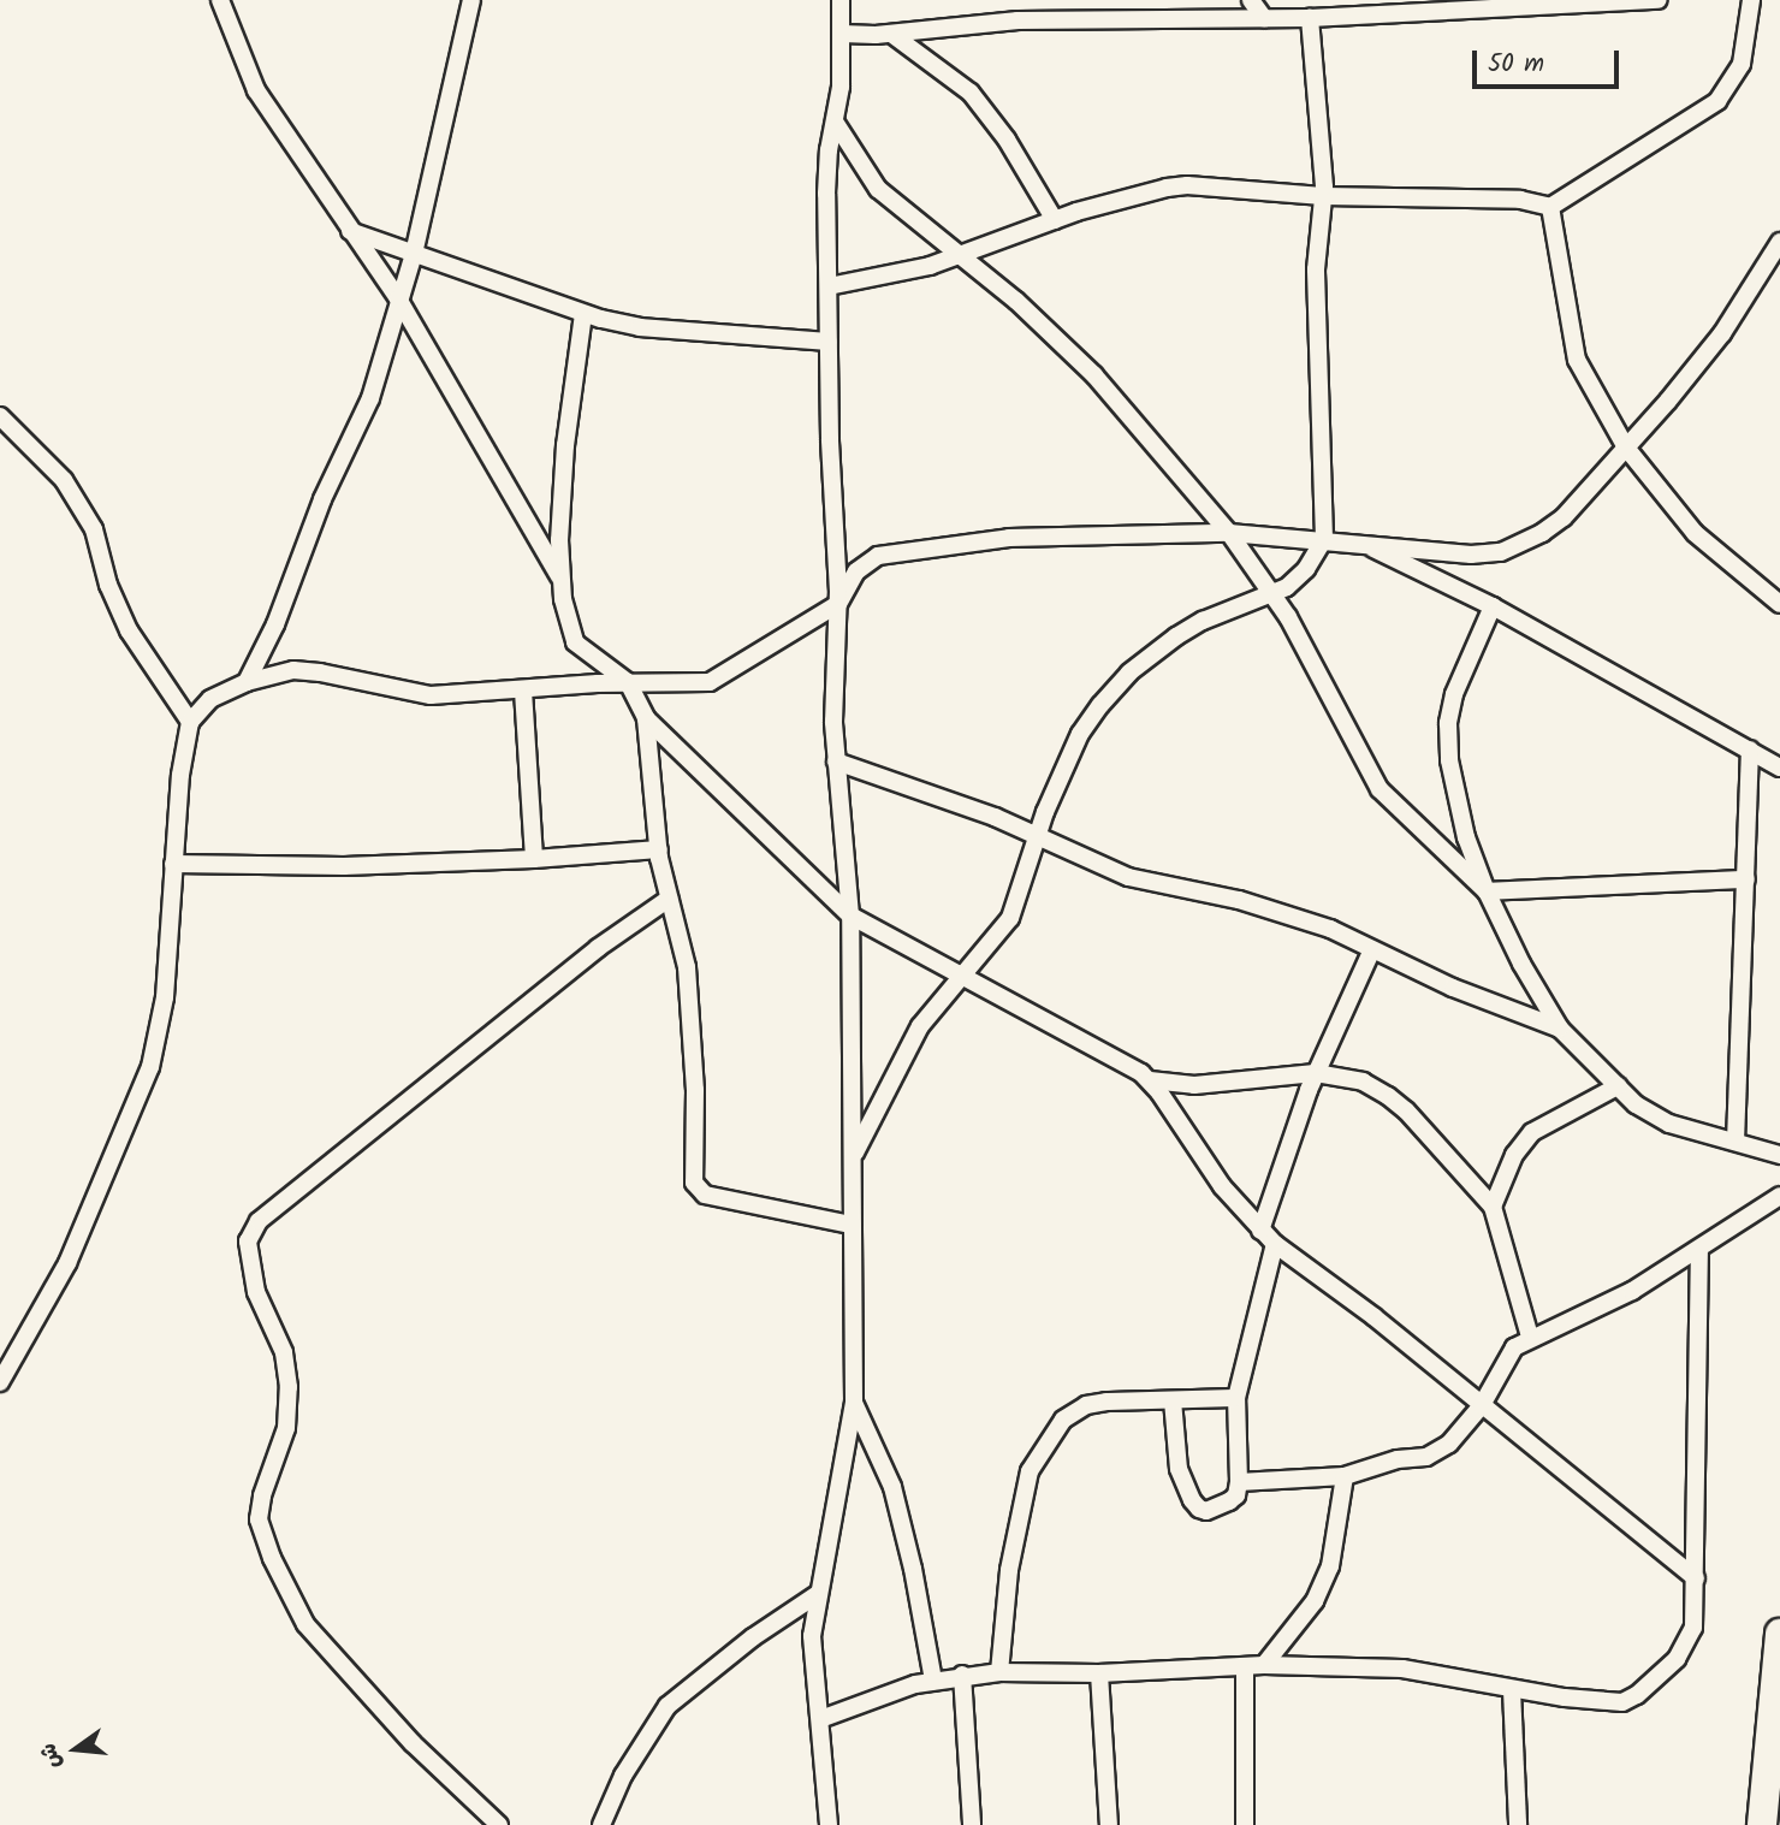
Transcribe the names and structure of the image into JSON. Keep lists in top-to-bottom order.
{
  "scale_bar": "50 m",
  "north": "left"
}
